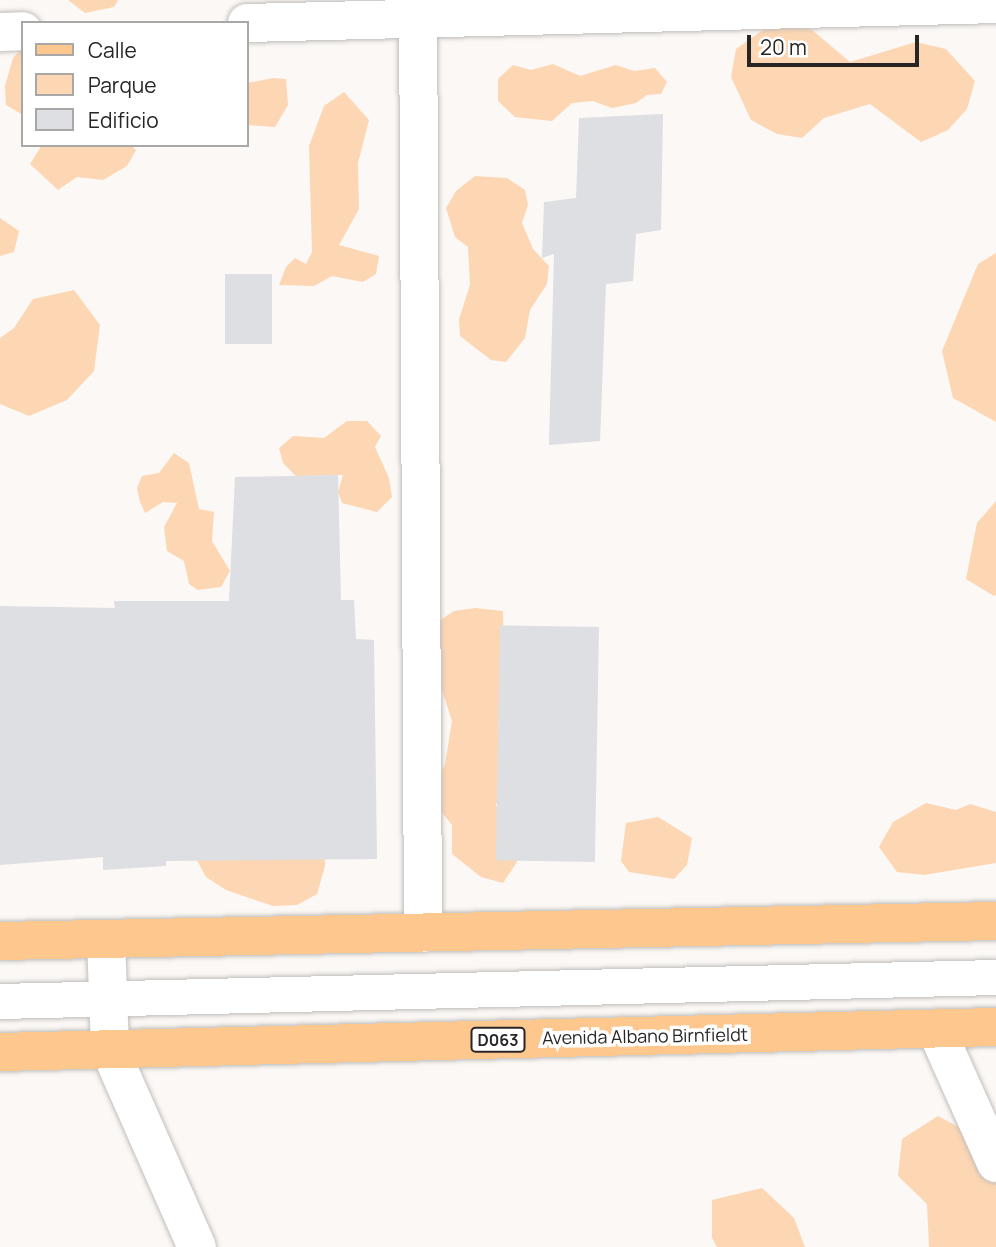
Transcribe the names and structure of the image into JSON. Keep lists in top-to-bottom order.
{
  "streets": {
    "main road": ["Avenida Albano Birnfieldt", "D063"]
  },
  "legend": ["Calle", "Parque", "Edificio"],
  "scale_bar": "20 m"
}
